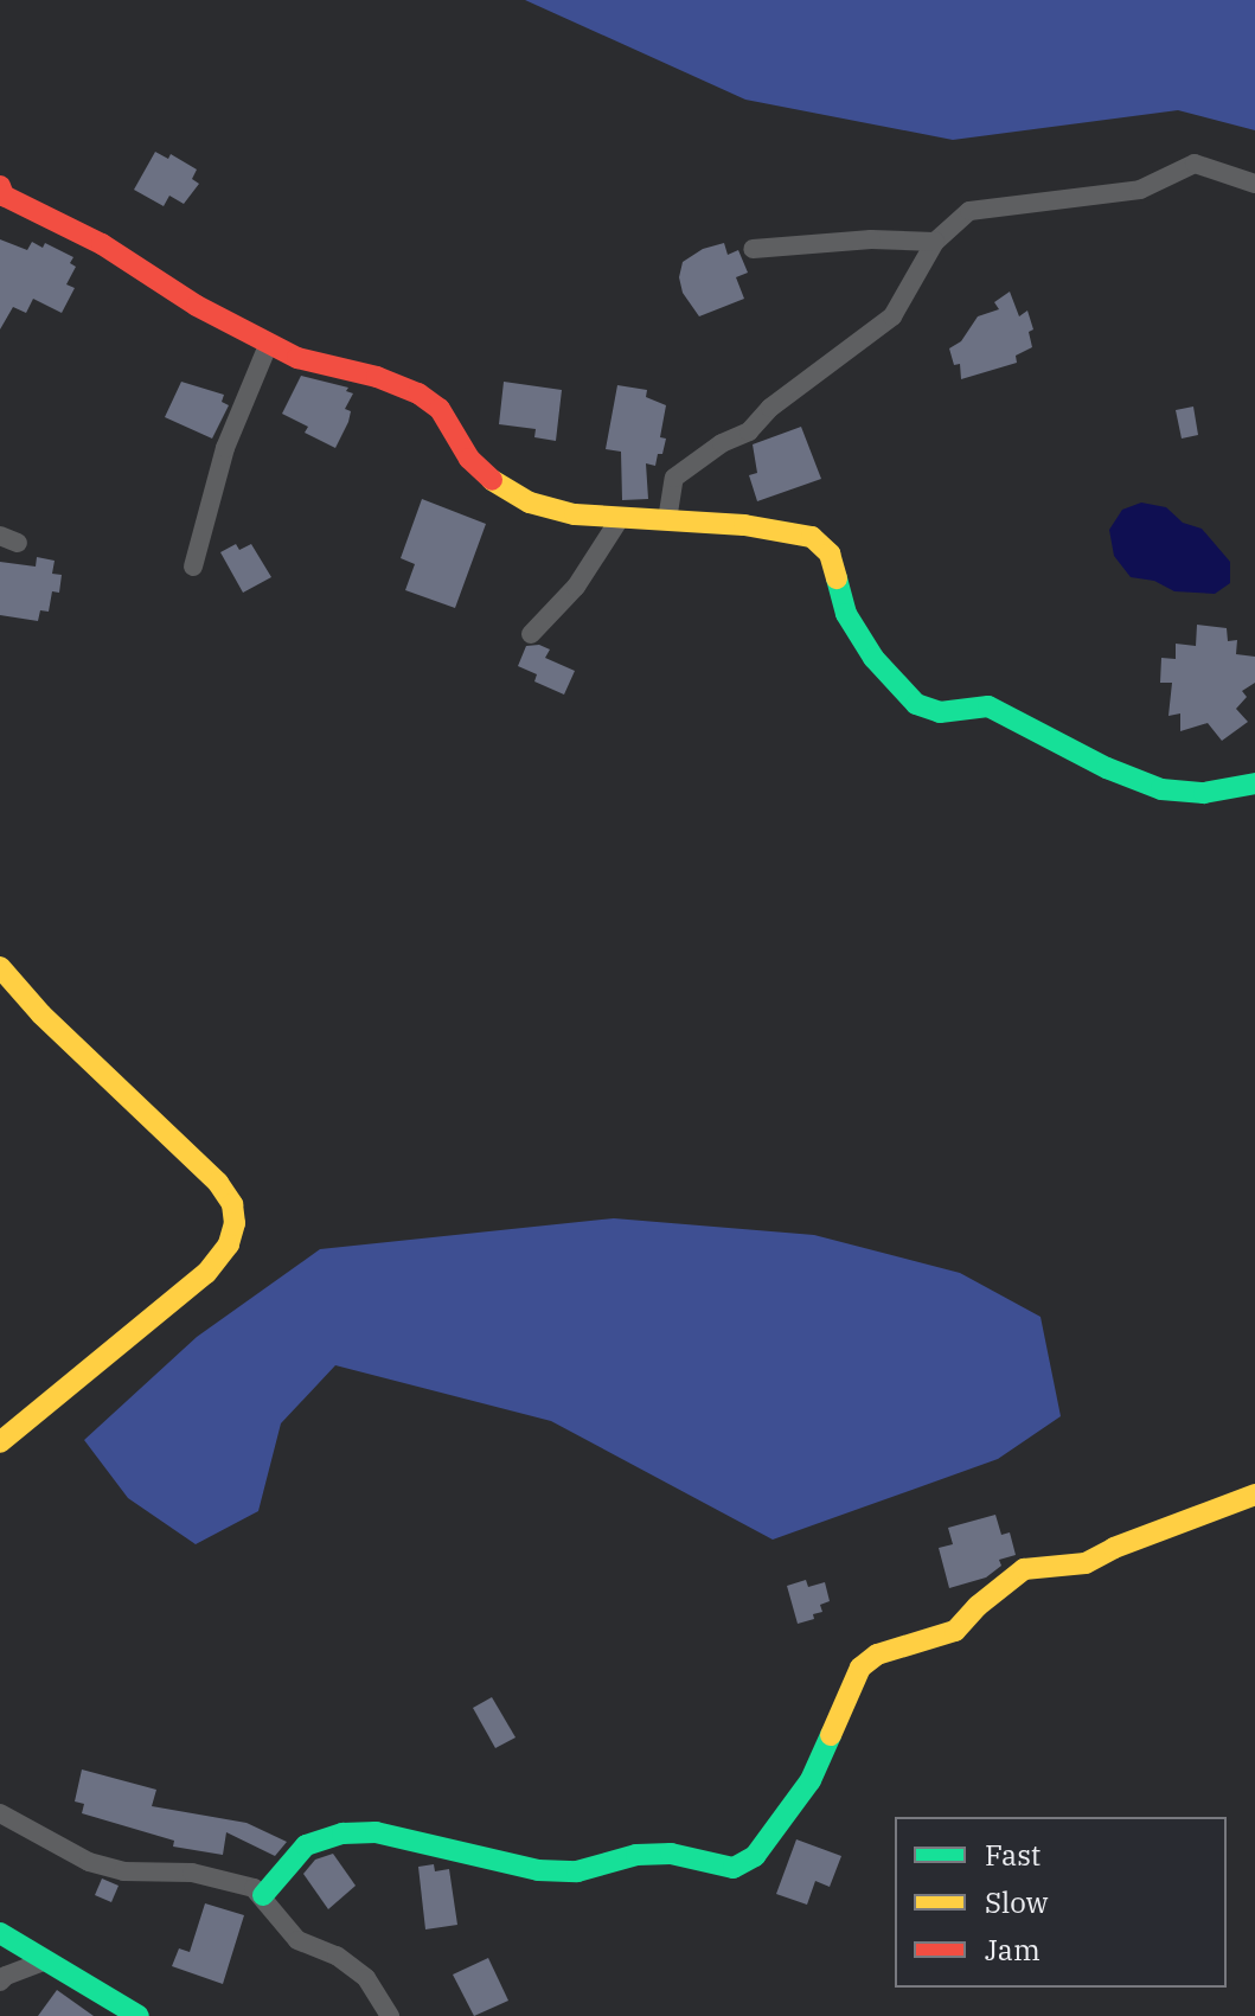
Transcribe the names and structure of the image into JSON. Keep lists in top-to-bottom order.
{
  "legend": ["Fast", "Slow", "Jam"]
}
